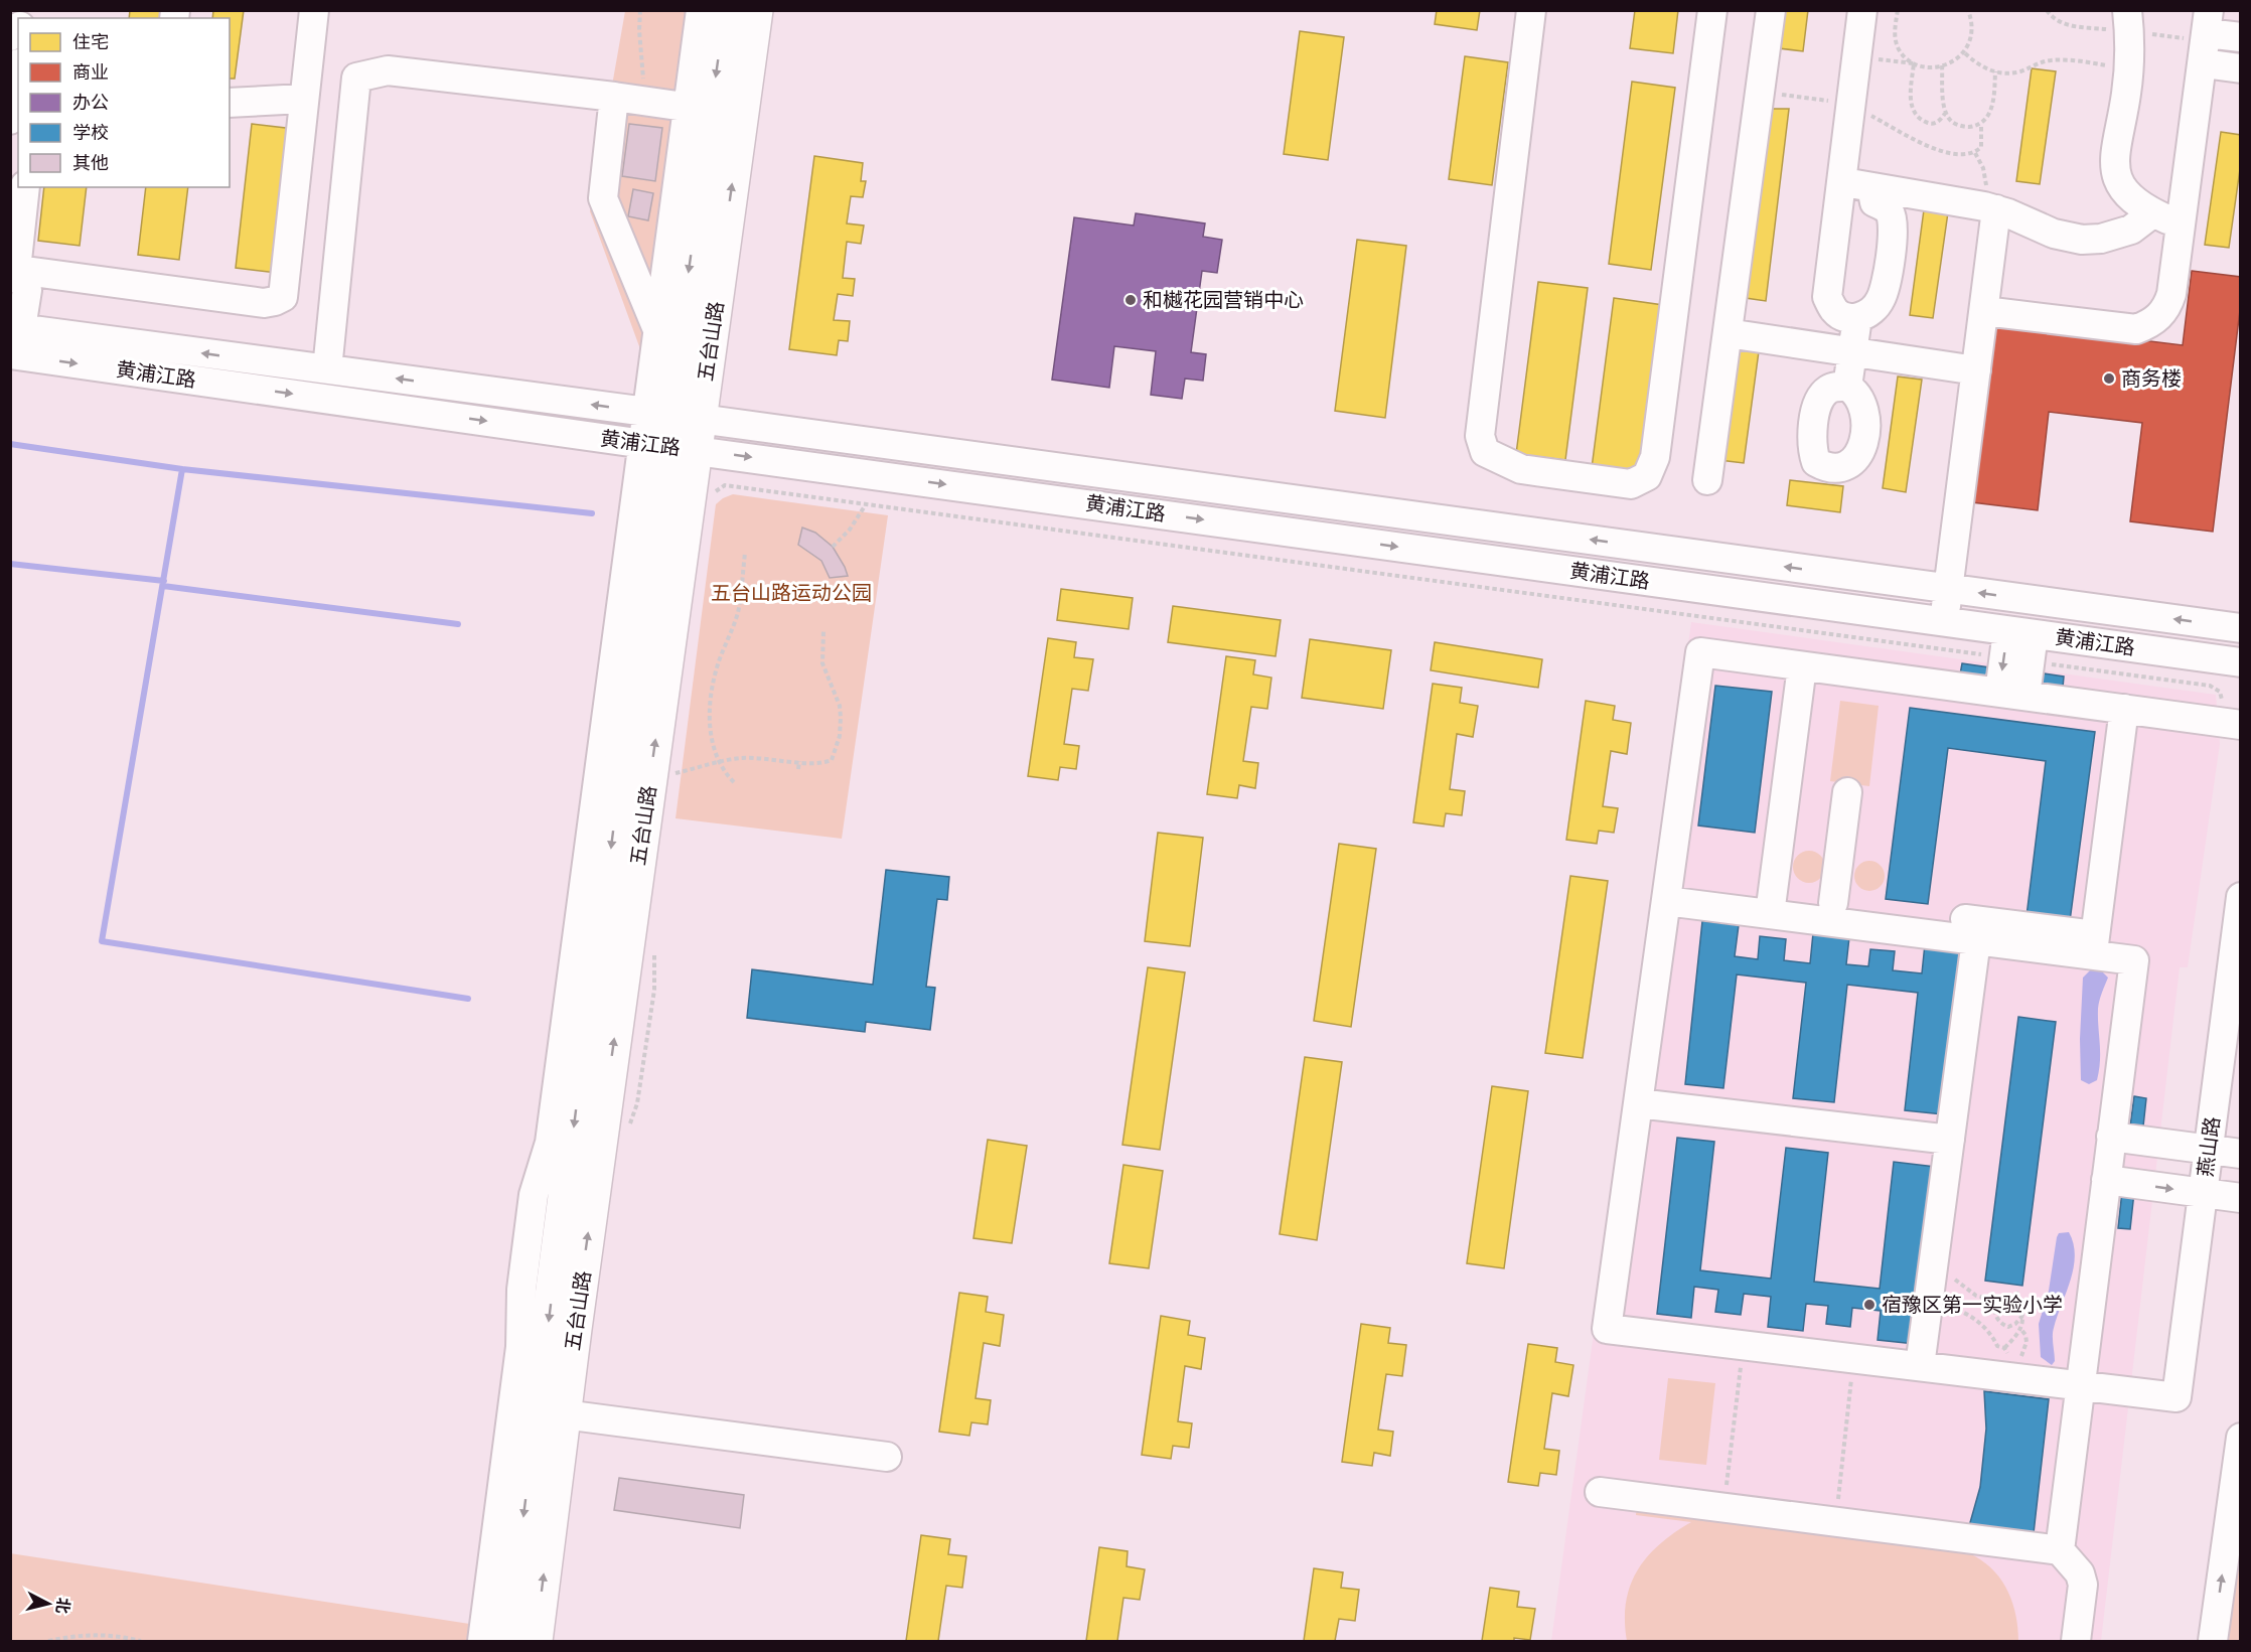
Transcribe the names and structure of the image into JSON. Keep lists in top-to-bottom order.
{
  "streets": {
    "main road": ["五台山路"],
    "street": ["黄浦江路", "燕山路"]
  },
  "crossings": [
    ["五台山路", "黄浦江路"]
  ],
  "parks": ["五台山路运动公园"],
  "places": ["和樾花园营销中心", "商务楼", "宿豫区第一实验小学"],
  "legend": [
    "住宅",
    "商业",
    "办公",
    "学校",
    "其他"
  ],
  "north": "right"
}
